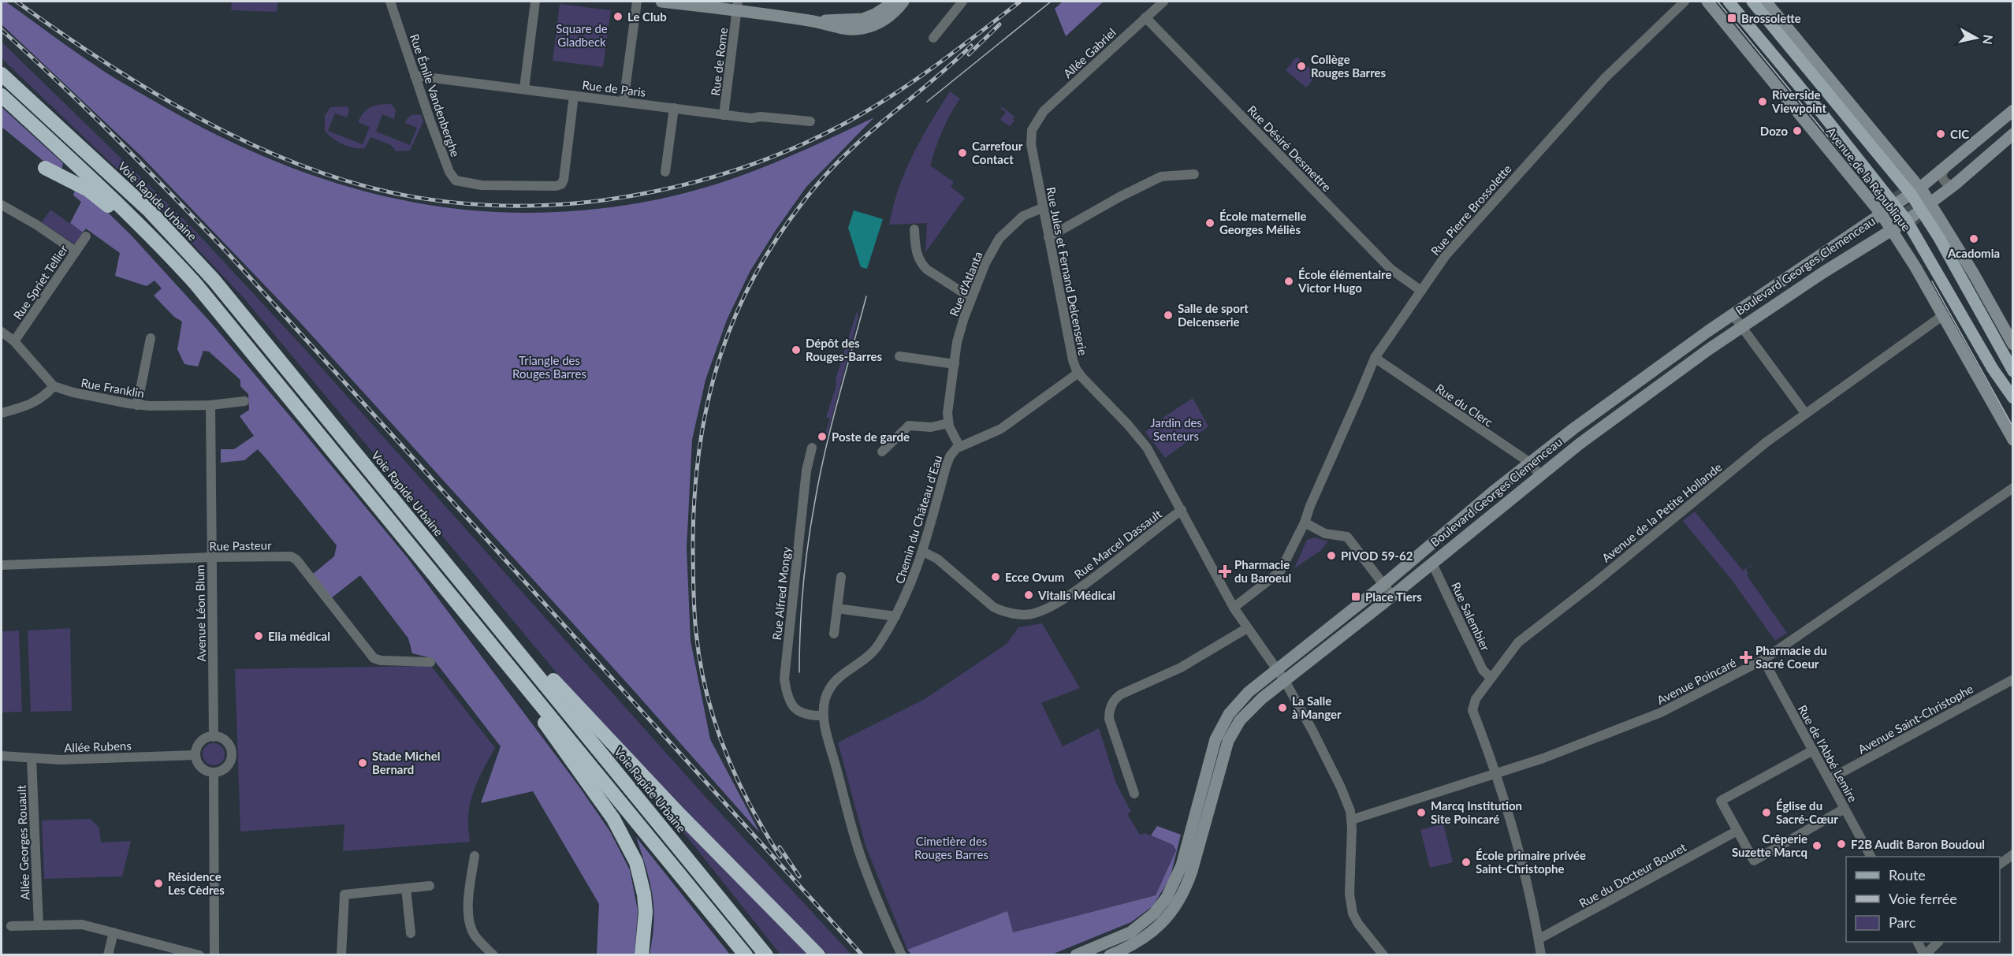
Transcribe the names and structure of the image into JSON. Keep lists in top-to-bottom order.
{
  "streets": {
    "highway": ["Voie Rapide Urbaine"],
    "main road": ["Avenue de la République", "Boulevard Georges Clemenceau"],
    "street": [
      "Allée Gabriel",
      "Rue de Rome",
      "Rue de Paris",
      "Rue Émile Vandenberghe",
      "Rue Désiré Desmettre",
      "Rue Pierre Brossolette",
      "Rue Jules et Fernand Delcenserie",
      "Rue Spriet Tellier",
      "Rue d'Atlanta",
      "Rue Franklin",
      "Rue du Clerc",
      "Avenue de la Petite Hollande",
      "Chemin du Château d'Eau",
      "Rue Marcel Dassault",
      "Rue Pasteur",
      "Rue Alfred Mongy",
      "Avenue Léon Blum",
      "Rue Salembier",
      "Avenue Poincaré",
      "Avenue Saint-Christophe",
      "Allée Rubens",
      "Rue de l'Abbé Lemire",
      "Allée Georges Rouault",
      "Rue du Docteur Bouret"
    ]
  },
  "crossings": [
    ["Allée Gabriel", "Rue Désiré Desmettre"],
    ["Allée Gabriel", "Rue Jules et Fernand Delcenserie"],
    ["Rue de Rome", "Rue de Paris"],
    ["Rue de Paris", "Rue Émile Vandenberghe"],
    ["Rue Désiré Desmettre", "Rue Pierre Brossolette"],
    ["Avenue de la République", "Boulevard Georges Clemenceau"],
    ["Avenue de la République", "Avenue de la Petite Hollande"],
    ["Rue Pierre Brossolette", "Rue Jules et Fernand Delcenserie"],
    ["Rue Pierre Brossolette", "Rue du Clerc"],
    ["Boulevard Georges Clemenceau", "Rue Jules et Fernand Delcenserie"],
    ["Boulevard Georges Clemenceau", "Rue du Clerc"],
    ["Boulevard Georges Clemenceau", "Rue Salembier"],
    ["Rue Jules et Fernand Delcenserie", "Rue d'Atlanta"],
    ["Rue Jules et Fernand Delcenserie", "Rue Marcel Dassault"],
    ["Rue Jules et Fernand Delcenserie", "Avenue Poincaré"],
    ["Rue d'Atlanta", "Chemin du Château d'Eau"],
    ["Rue Franklin", "Avenue Léon Blum"],
    ["Avenue de la Petite Hollande", "Rue Salembier"],
    ["Avenue de la Petite Hollande", "Avenue Poincaré"],
    ["Chemin du Château d'Eau", "Rue Marcel Dassault"],
    ["Chemin du Château d'Eau", "Rue Alfred Mongy"],
    ["Rue Pasteur", "Avenue Léon Blum"],
    ["Avenue Léon Blum", "Allée Rubens"],
    ["Avenue Poincaré", "Rue de l'Abbé Lemire"],
    ["Avenue Saint-Christophe", "Rue de l'Abbé Lemire"],
    ["Allée Rubens", "Allée Georges Rouault"]
  ],
  "parks": [
    "Square de Gladbeck",
    "Triangle des Rouges Barres",
    "Jardin des Senteurs",
    "Cimetière des Rouges Barres"
  ],
  "places": {
    "other": [
      "Le Club",
      "Collège Rouges Barres",
      "Riverside Viewpoint",
      "Dozo",
      "CIC",
      "Carrefour Contact",
      "École maternelle Georges Méliès",
      "Acadomia",
      "École élémentaire Victor Hugo",
      "Salle de sport Delcenserie",
      "Dépôt des Rouges-Barres",
      "Poste de garde",
      "PIVOD 59-62",
      "Ecce Ovum",
      "Vitalis Médical",
      "Elia médical",
      "La Salle à Manger",
      "Stade Michel Bernard",
      "Marcq Institution Site Poincaré",
      "Église du Sacré-Cœur",
      "F2B Audit Baron Boudoul",
      "Crêperie Suzette Marcq",
      "École primaire privée Saint-Christophe",
      "Résidence Les Cèdres"
    ],
    "transit": ["Brossolette", "Place Tiers"],
    "health": ["Pharmacie du Baroeul", "Pharmacie du Sacré Coeur"]
  },
  "legend": ["Route", "Voie ferrée", "Parc"],
  "north": "right"
}
